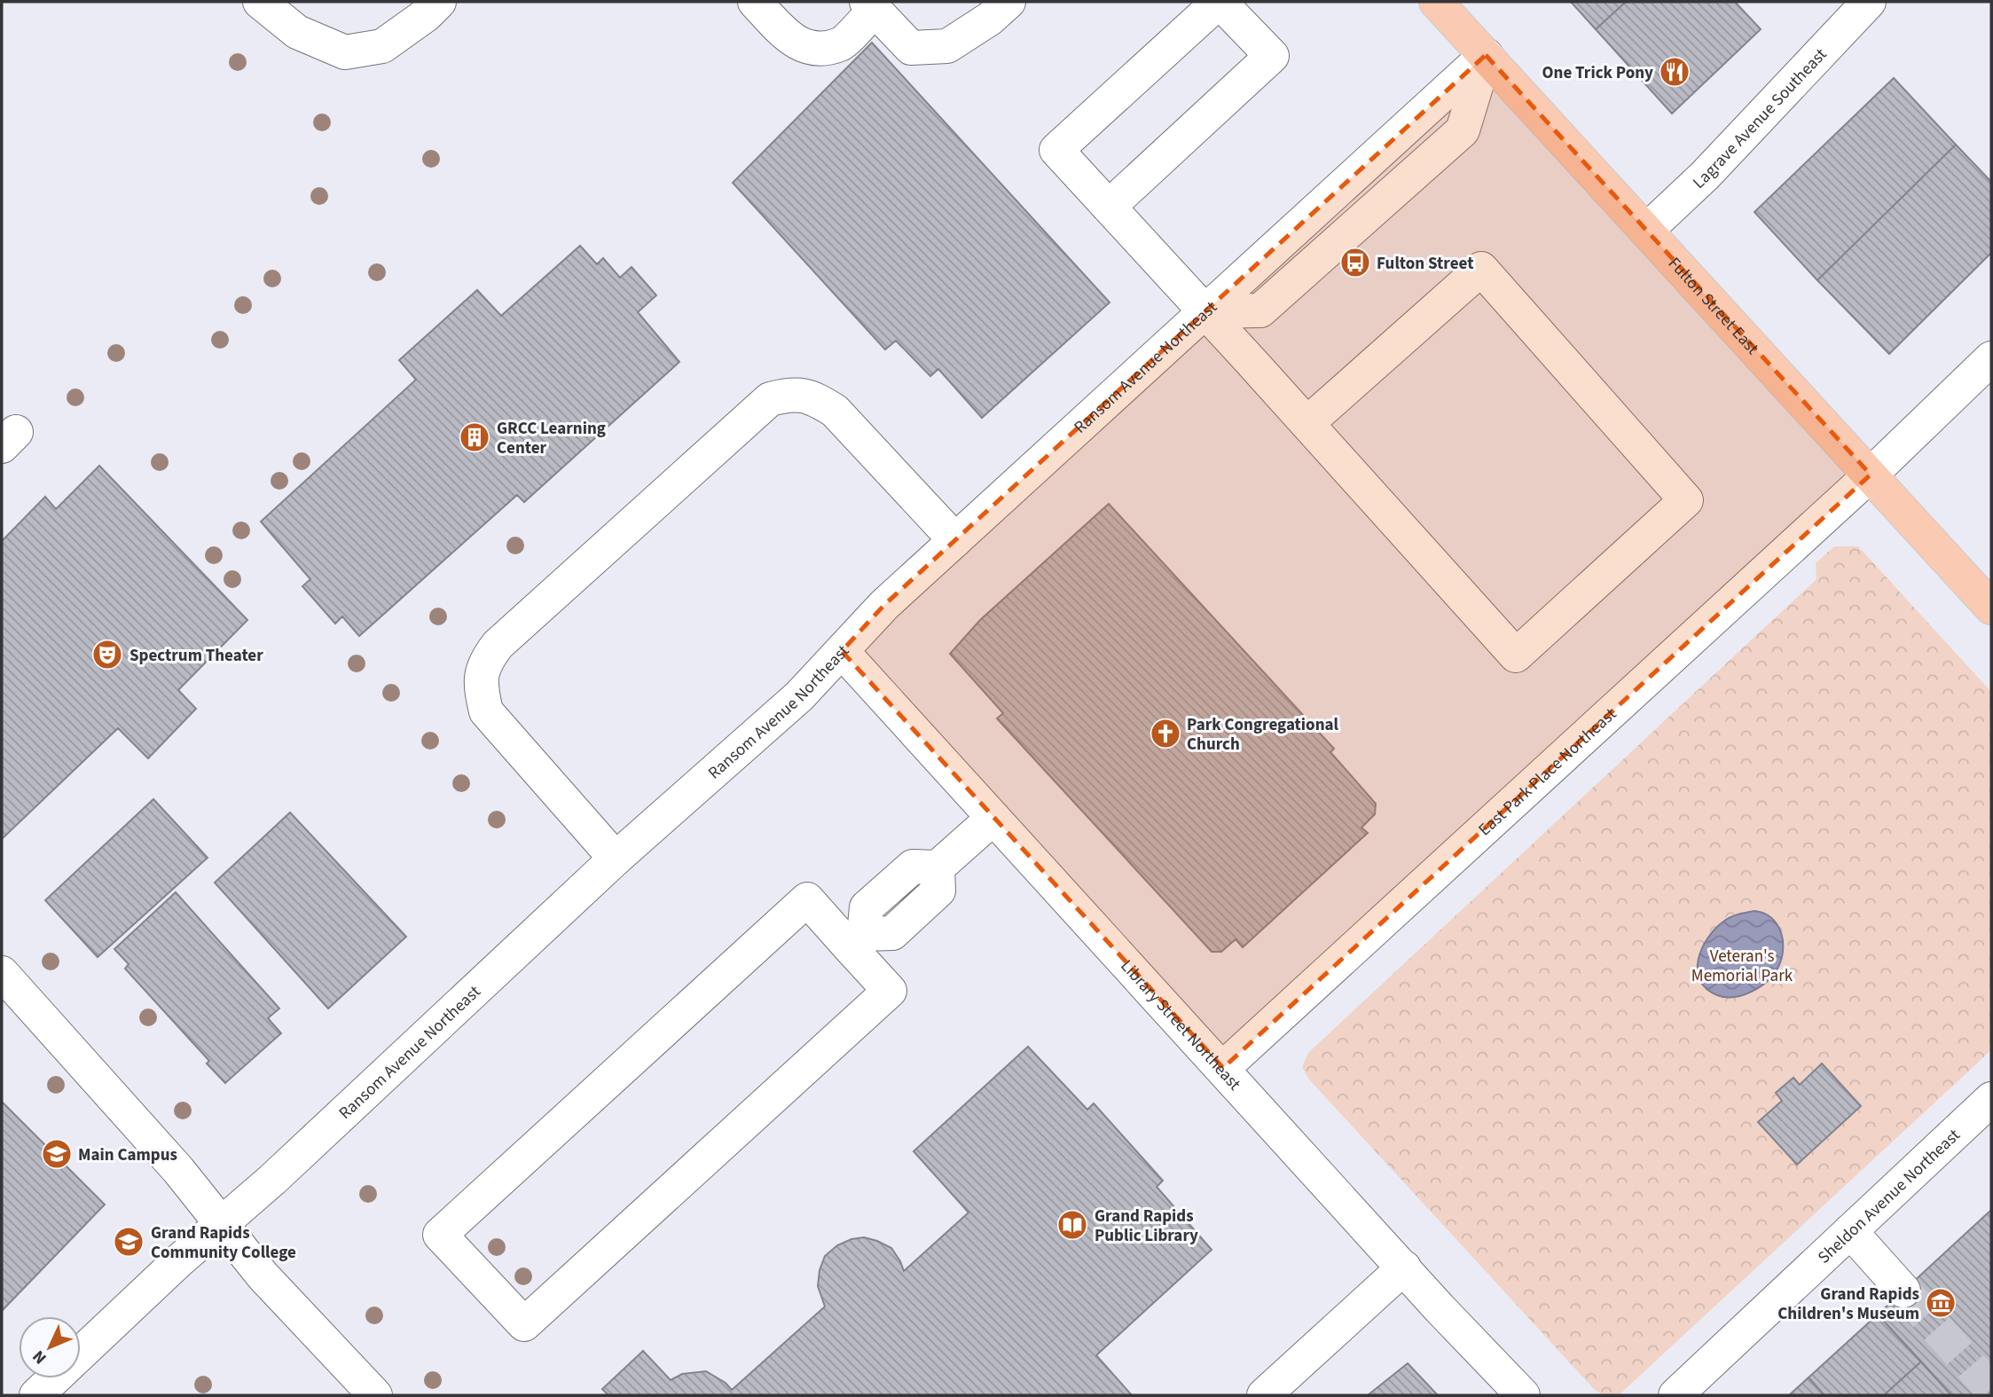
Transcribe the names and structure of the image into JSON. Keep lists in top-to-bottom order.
{
  "streets": {
    "main road": ["Fulton Street East"],
    "street": [
      "Lagrave Avenue Southeast",
      "Ransom Avenue Northeast",
      "East Park Place Northeast",
      "Library Street Northeast",
      "Sheldon Avenue Northeast"
    ]
  },
  "crossings": [
    ["Lagrave Avenue Southeast", "Fulton Street East"],
    ["Fulton Street East", "Ransom Avenue Northeast"],
    ["Fulton Street East", "East Park Place Northeast"],
    ["Ransom Avenue Northeast", "Library Street Northeast"],
    ["East Park Place Northeast", "Library Street Northeast"]
  ],
  "parks": ["Veteran's Memorial Park"],
  "places": {
    "restaurant": ["One Trick Pony"],
    "bus stop": ["Fulton Street"],
    "building": ["GRCC Learning Center"],
    "theatre": ["Spectrum Theater"],
    "church": ["Park Congregational Church"],
    "school or university": ["Main Campus", "Grand Rapids Community College"],
    "library": ["Grand Rapids Public Library"],
    "museum": ["Grand Rapids Children's Museum"]
  },
  "north": "bottom left"
}
